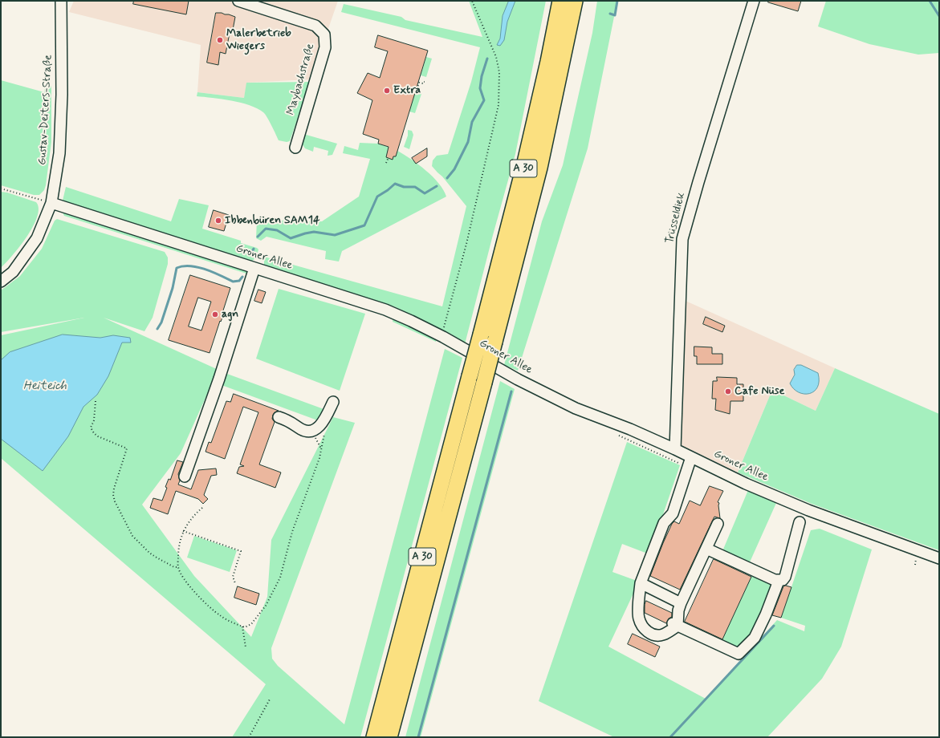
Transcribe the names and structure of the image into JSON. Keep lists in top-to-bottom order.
{
  "streets": {
    "highway": ["A 30"],
    "street": [
      "Maybachstraße",
      "Gustav-Deiters-Straße",
      "Trüsseldiek",
      "Groner Allee"
    ]
  },
  "crossings": [
    ["Gustav-Deiters-Straße", "Groner Allee"],
    ["Trüsseldiek", "Groner Allee"]
  ],
  "water": ["Heiteich"],
  "places": [
    "Malerbetrieb Wiegers",
    "Extra",
    "Ibbenbüren SAM14",
    "agn",
    "Cafe Nüse"
  ]
}
